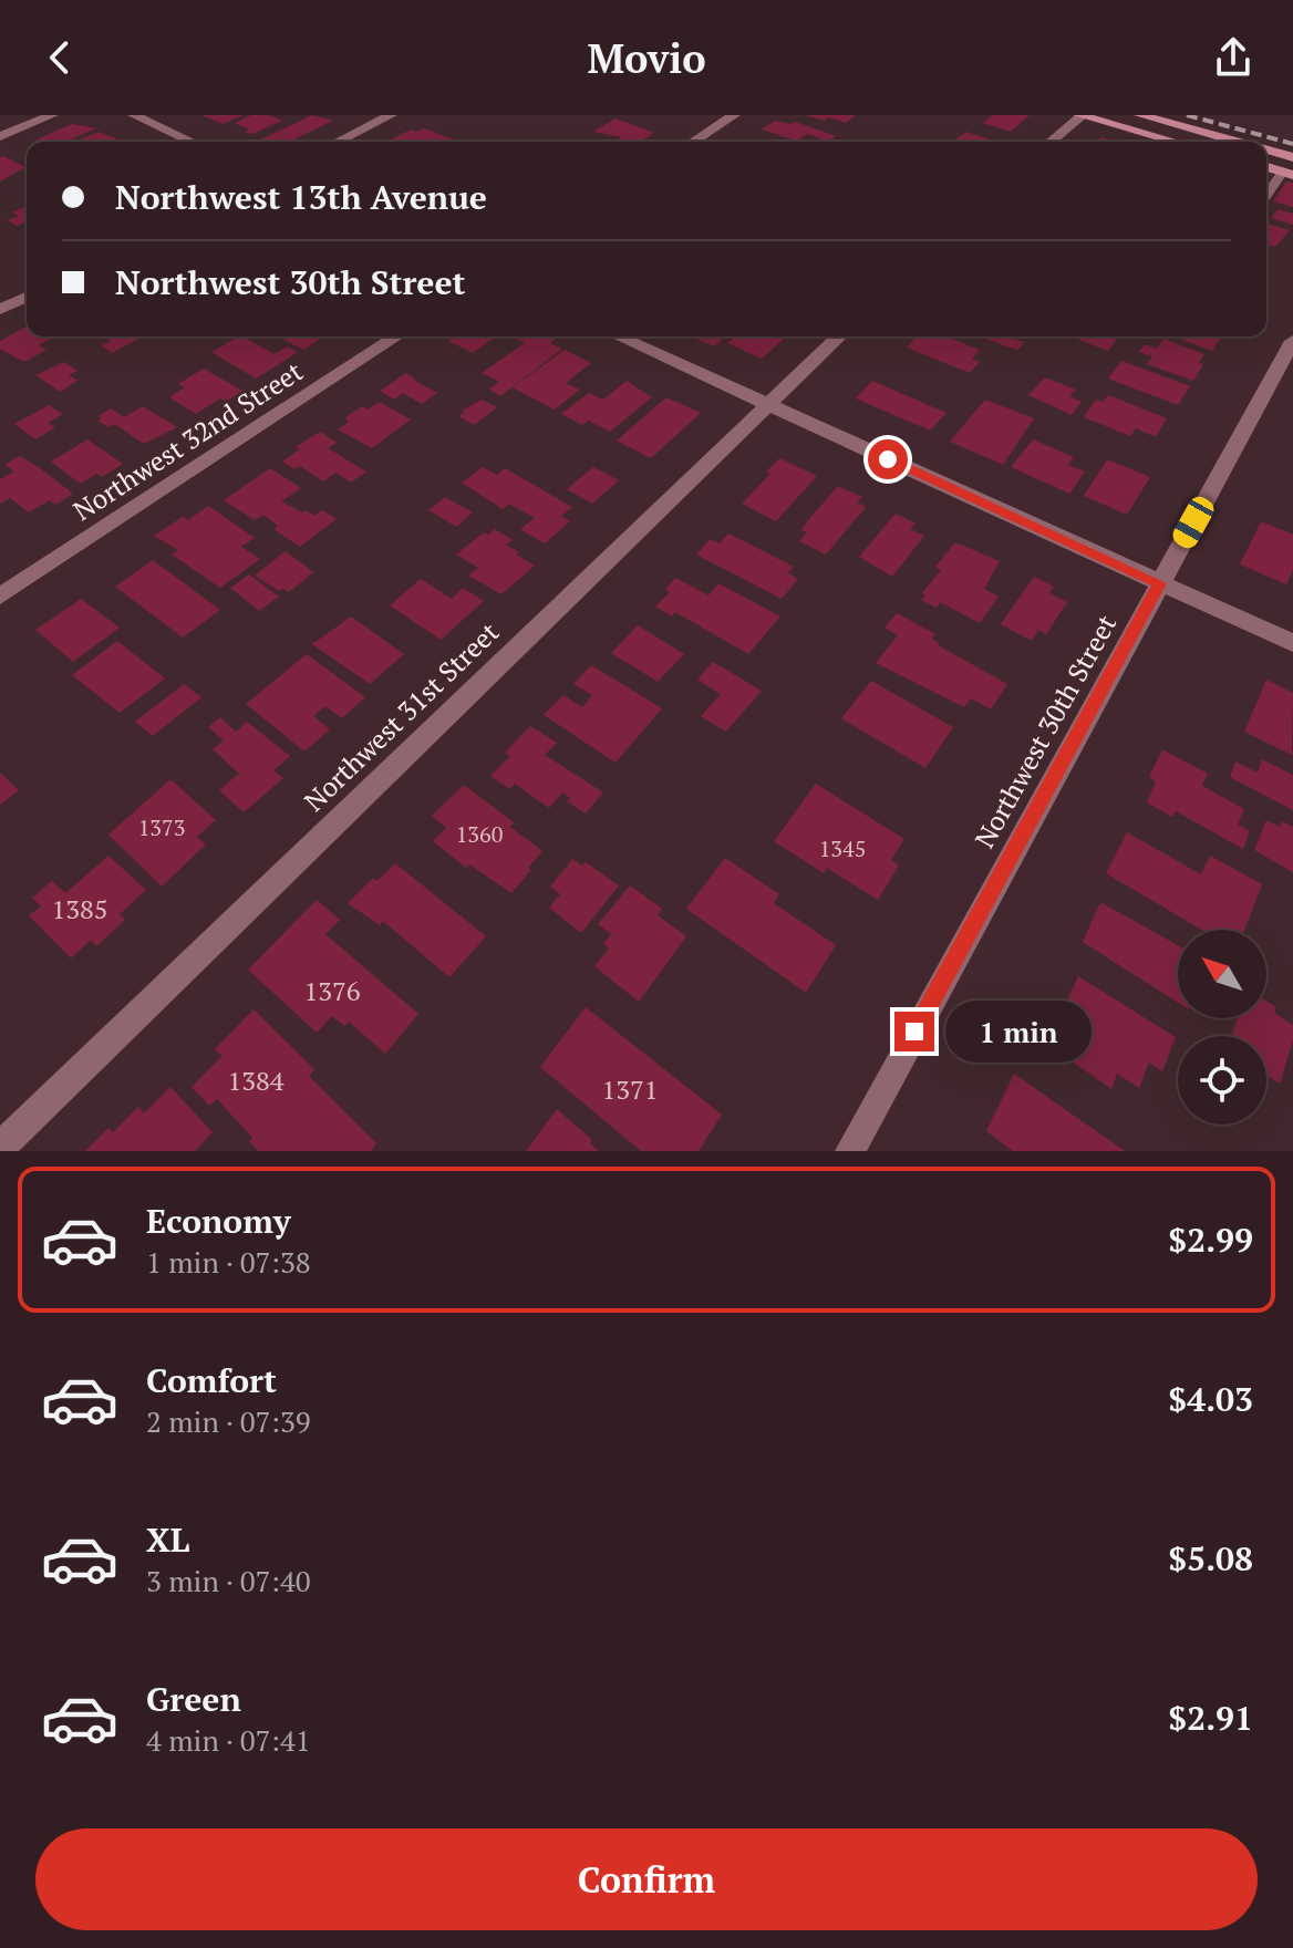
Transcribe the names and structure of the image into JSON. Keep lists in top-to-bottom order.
{
  "streets": {
    "street": ["Northwest 32nd Street", "Northwest 31st Street", "Northwest 30th Street"]
  },
  "house_numbers": [
    "1373",
    "1360",
    "1345",
    "1385",
    "1376",
    "1384",
    "1371"
  ],
  "north": "top left",
  "page": {
    "header": "Movio",
    "banner": ["Northwest 13th Avenue", "Northwest 30th Street"],
    "bubble": "1 min",
    "list": [
      {
        "name": "Economy",
        "note": "1 min · 07:38",
        "value": "$2.99"
      },
      {
        "name": "Comfort",
        "note": "2 min · 07:39",
        "value": "$4.03"
      },
      {
        "name": "XL",
        "note": "3 min · 07:40",
        "value": "$5.08"
      },
      {
        "name": "Green",
        "note": "4 min · 07:41",
        "value": "$2.91"
      }
    ],
    "buttons": "Confirm"
  }
}
